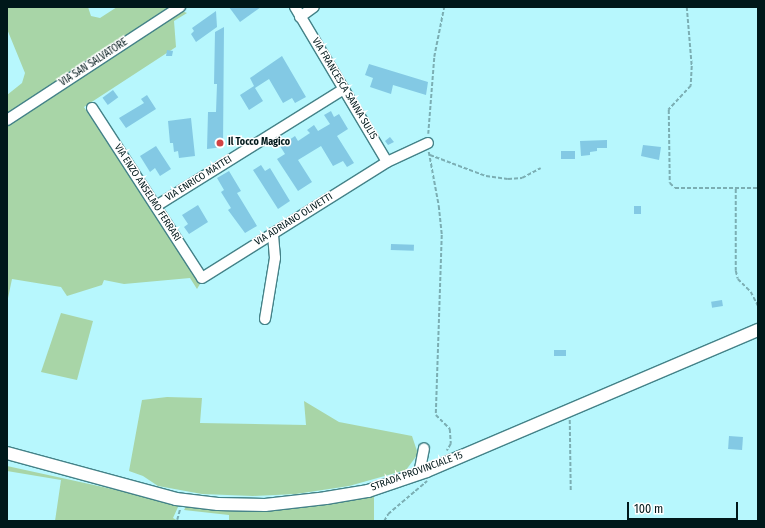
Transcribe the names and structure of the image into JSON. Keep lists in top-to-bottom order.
{
  "streets": {
    "main road": ["STRADA PROVINCIALE 15"],
    "street": [
      "VIA SAN SALVATORE",
      "VIA FRANCESCA SANNA SULIS",
      "VIA ENRICO MATTEI",
      "VIA ENZO ANSELMO FERRARI",
      "VIA ADRIANO OLIVETTI"
    ]
  },
  "crossings": [
    ["VIA FRANCESCA SANNA SULIS", "VIA ENRICO MATTEI"],
    ["VIA FRANCESCA SANNA SULIS", "VIA ADRIANO OLIVETTI"],
    ["VIA ENRICO MATTEI", "VIA ENZO ANSELMO FERRARI"],
    ["VIA ENZO ANSELMO FERRARI", "VIA ADRIANO OLIVETTI"]
  ],
  "places": ["Il Tocco Magico"],
  "scale_bar": "100 m"
}
